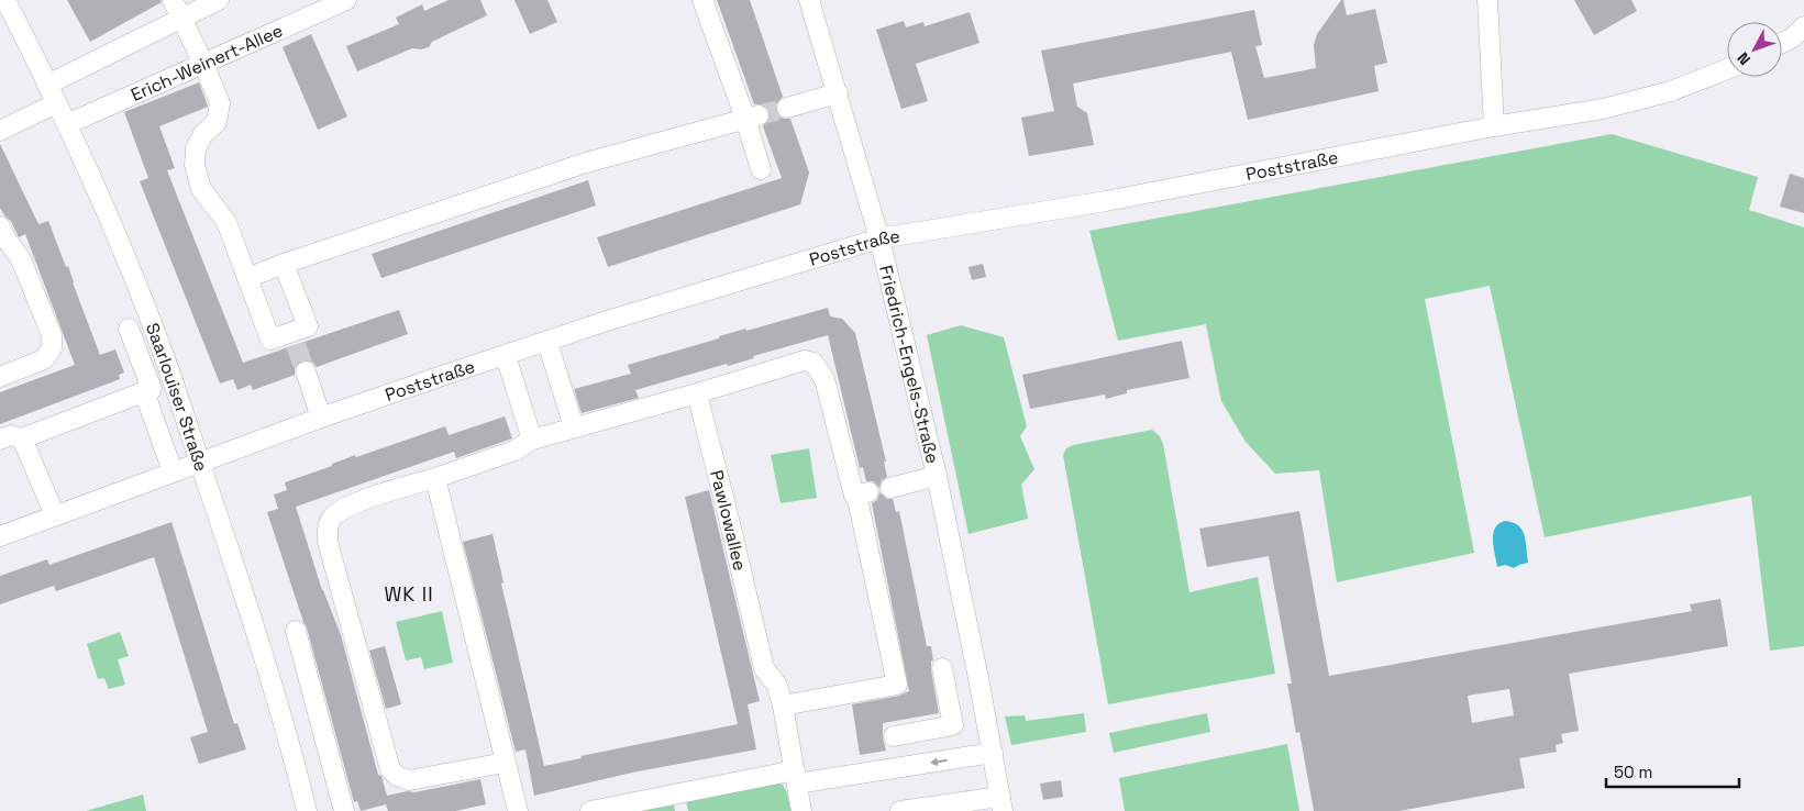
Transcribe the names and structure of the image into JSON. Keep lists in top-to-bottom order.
{
  "streets": {
    "street": [
      "Erich-Weinert-Allee",
      "Poststraße",
      "Friedrich-Engels-Straße",
      "Saarlouiser Straße",
      "Pawlowallee"
    ]
  },
  "crossings": [
    ["Erich-Weinert-Allee", "Saarlouiser Straße"],
    ["Poststraße", "Friedrich-Engels-Straße"],
    ["Poststraße", "Saarlouiser Straße"]
  ],
  "districts": ["WK II"],
  "scale_bar": "50 m",
  "north": "bottom left"
}
